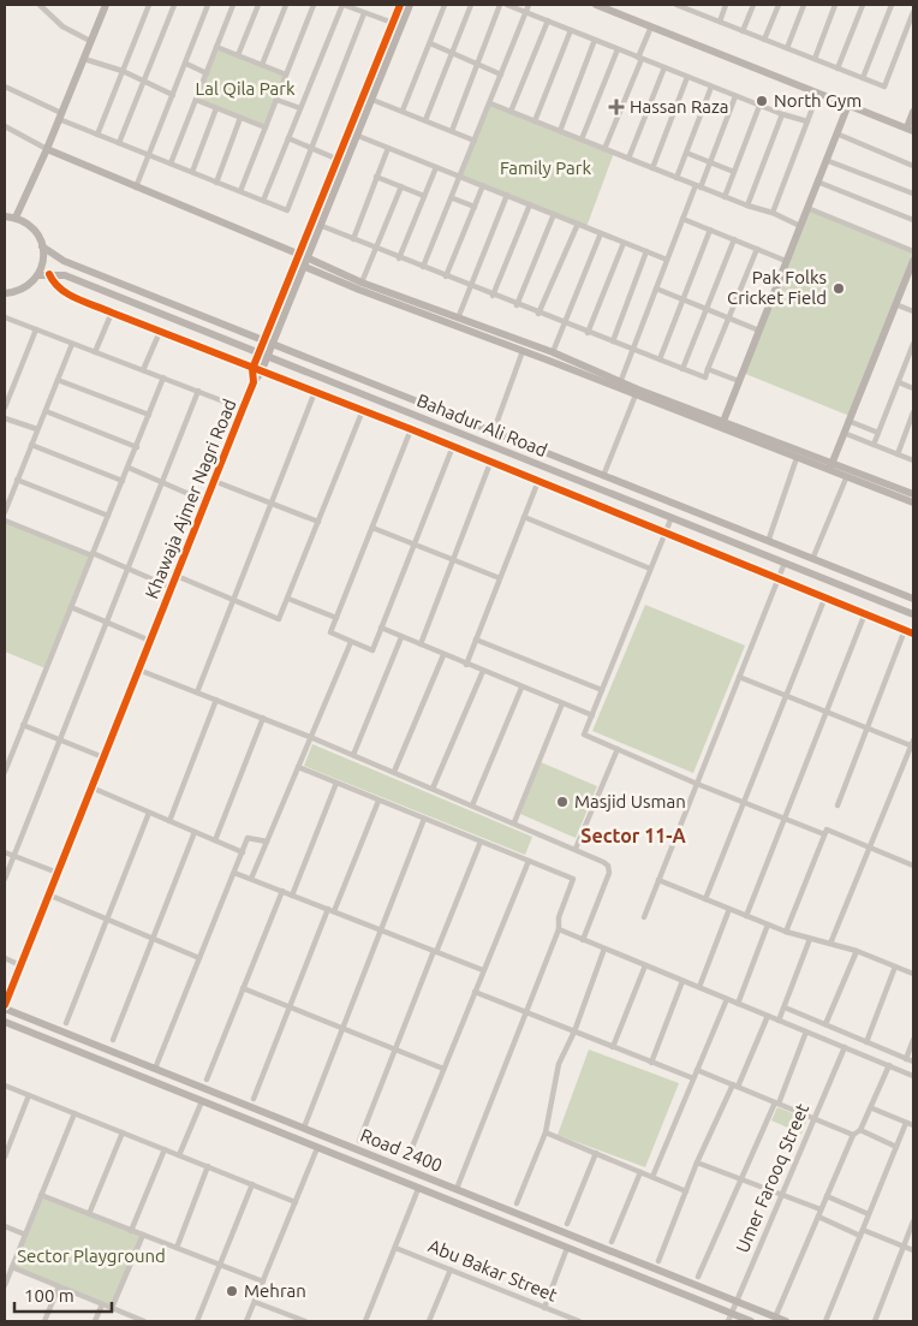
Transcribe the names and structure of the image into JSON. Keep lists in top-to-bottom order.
{
  "streets": {
    "main road": ["Bahadur Ali Road", "Khawaja Ajmer Nagri Road", "Road 2400"],
    "street": ["Umer Farooq Street", "Abu Bakar Street"]
  },
  "crossings": [
    ["Bahadur Ali Road", "Khawaja Ajmer Nagri Road"],
    ["Khawaja Ajmer Nagri Road", "Road 2400"],
    ["Road 2400", "Umer Farooq Street"]
  ],
  "districts": ["Sector 11-A"],
  "parks": ["Lal Qila Park", "Family Park", "Sector Playground"],
  "places": {
    "other": [
      "North Gym",
      "Pak Folks Cricket Field",
      "Masjid Usman",
      "Mehran"
    ],
    "health": ["Hassan Raza"]
  },
  "scale_bar": "100 m"
}
